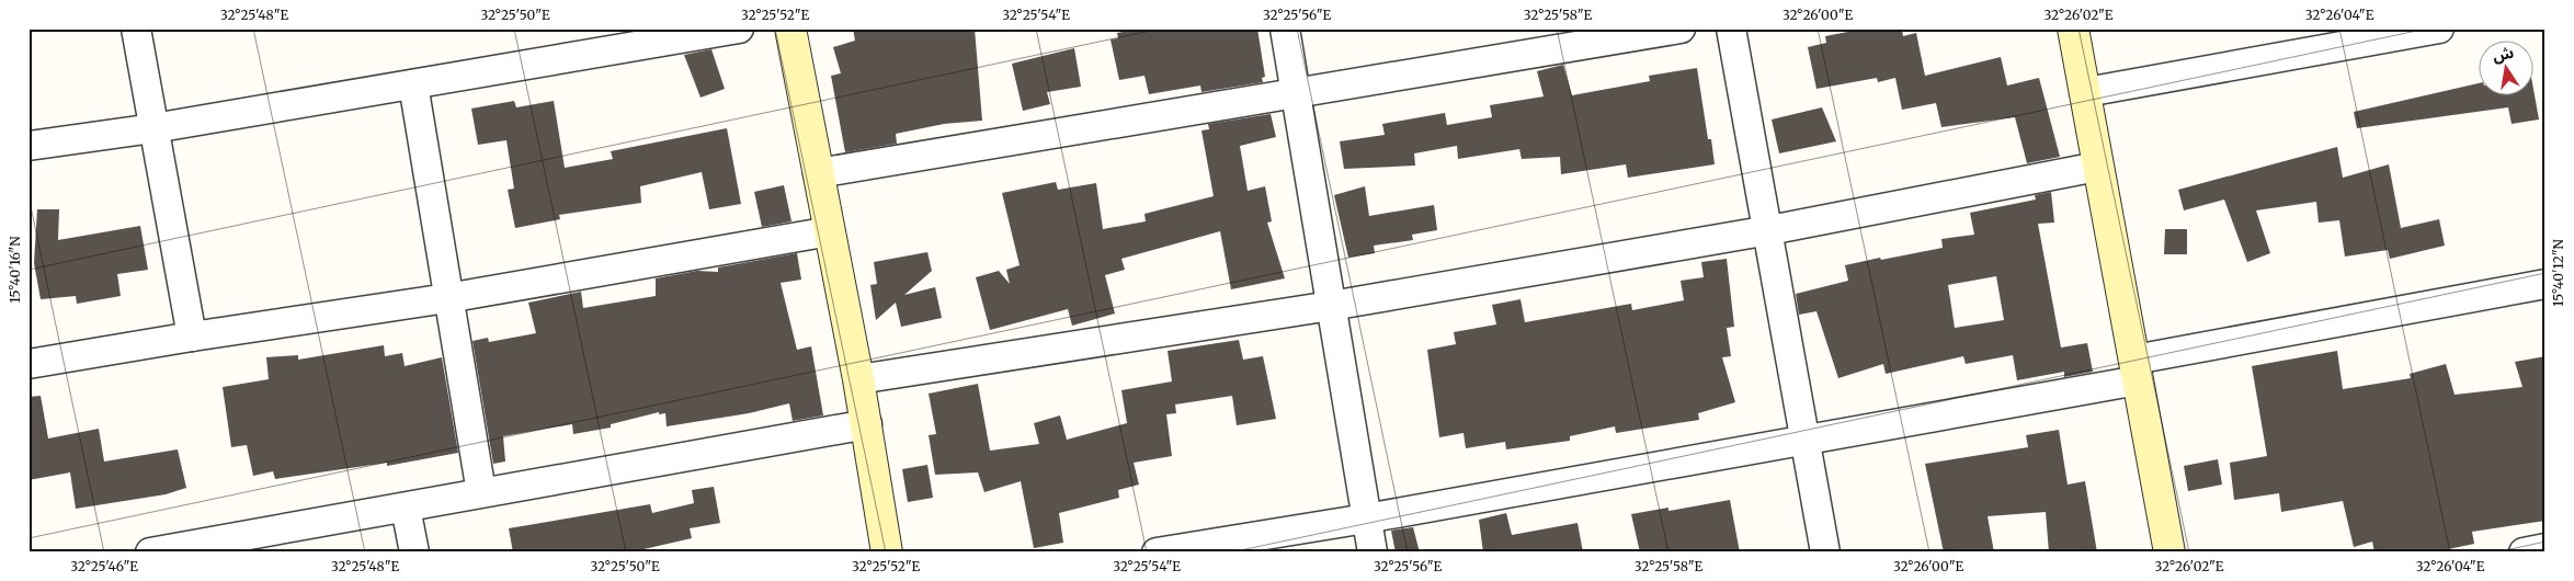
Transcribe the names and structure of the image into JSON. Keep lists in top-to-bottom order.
{
  "north": "top",
  "coordinates": [
    "32°25'48\"E",
    "32°25'50\"E",
    "32°25'52\"E",
    "32°25'54\"E",
    "32°25'56\"E",
    "32°25'58\"E",
    "32°26'00\"E",
    "32°26'02\"E",
    "32°26'04\"E",
    "15°40'16\"N",
    "15°40'12\"N",
    "32°25'46\"E"
  ]
}
